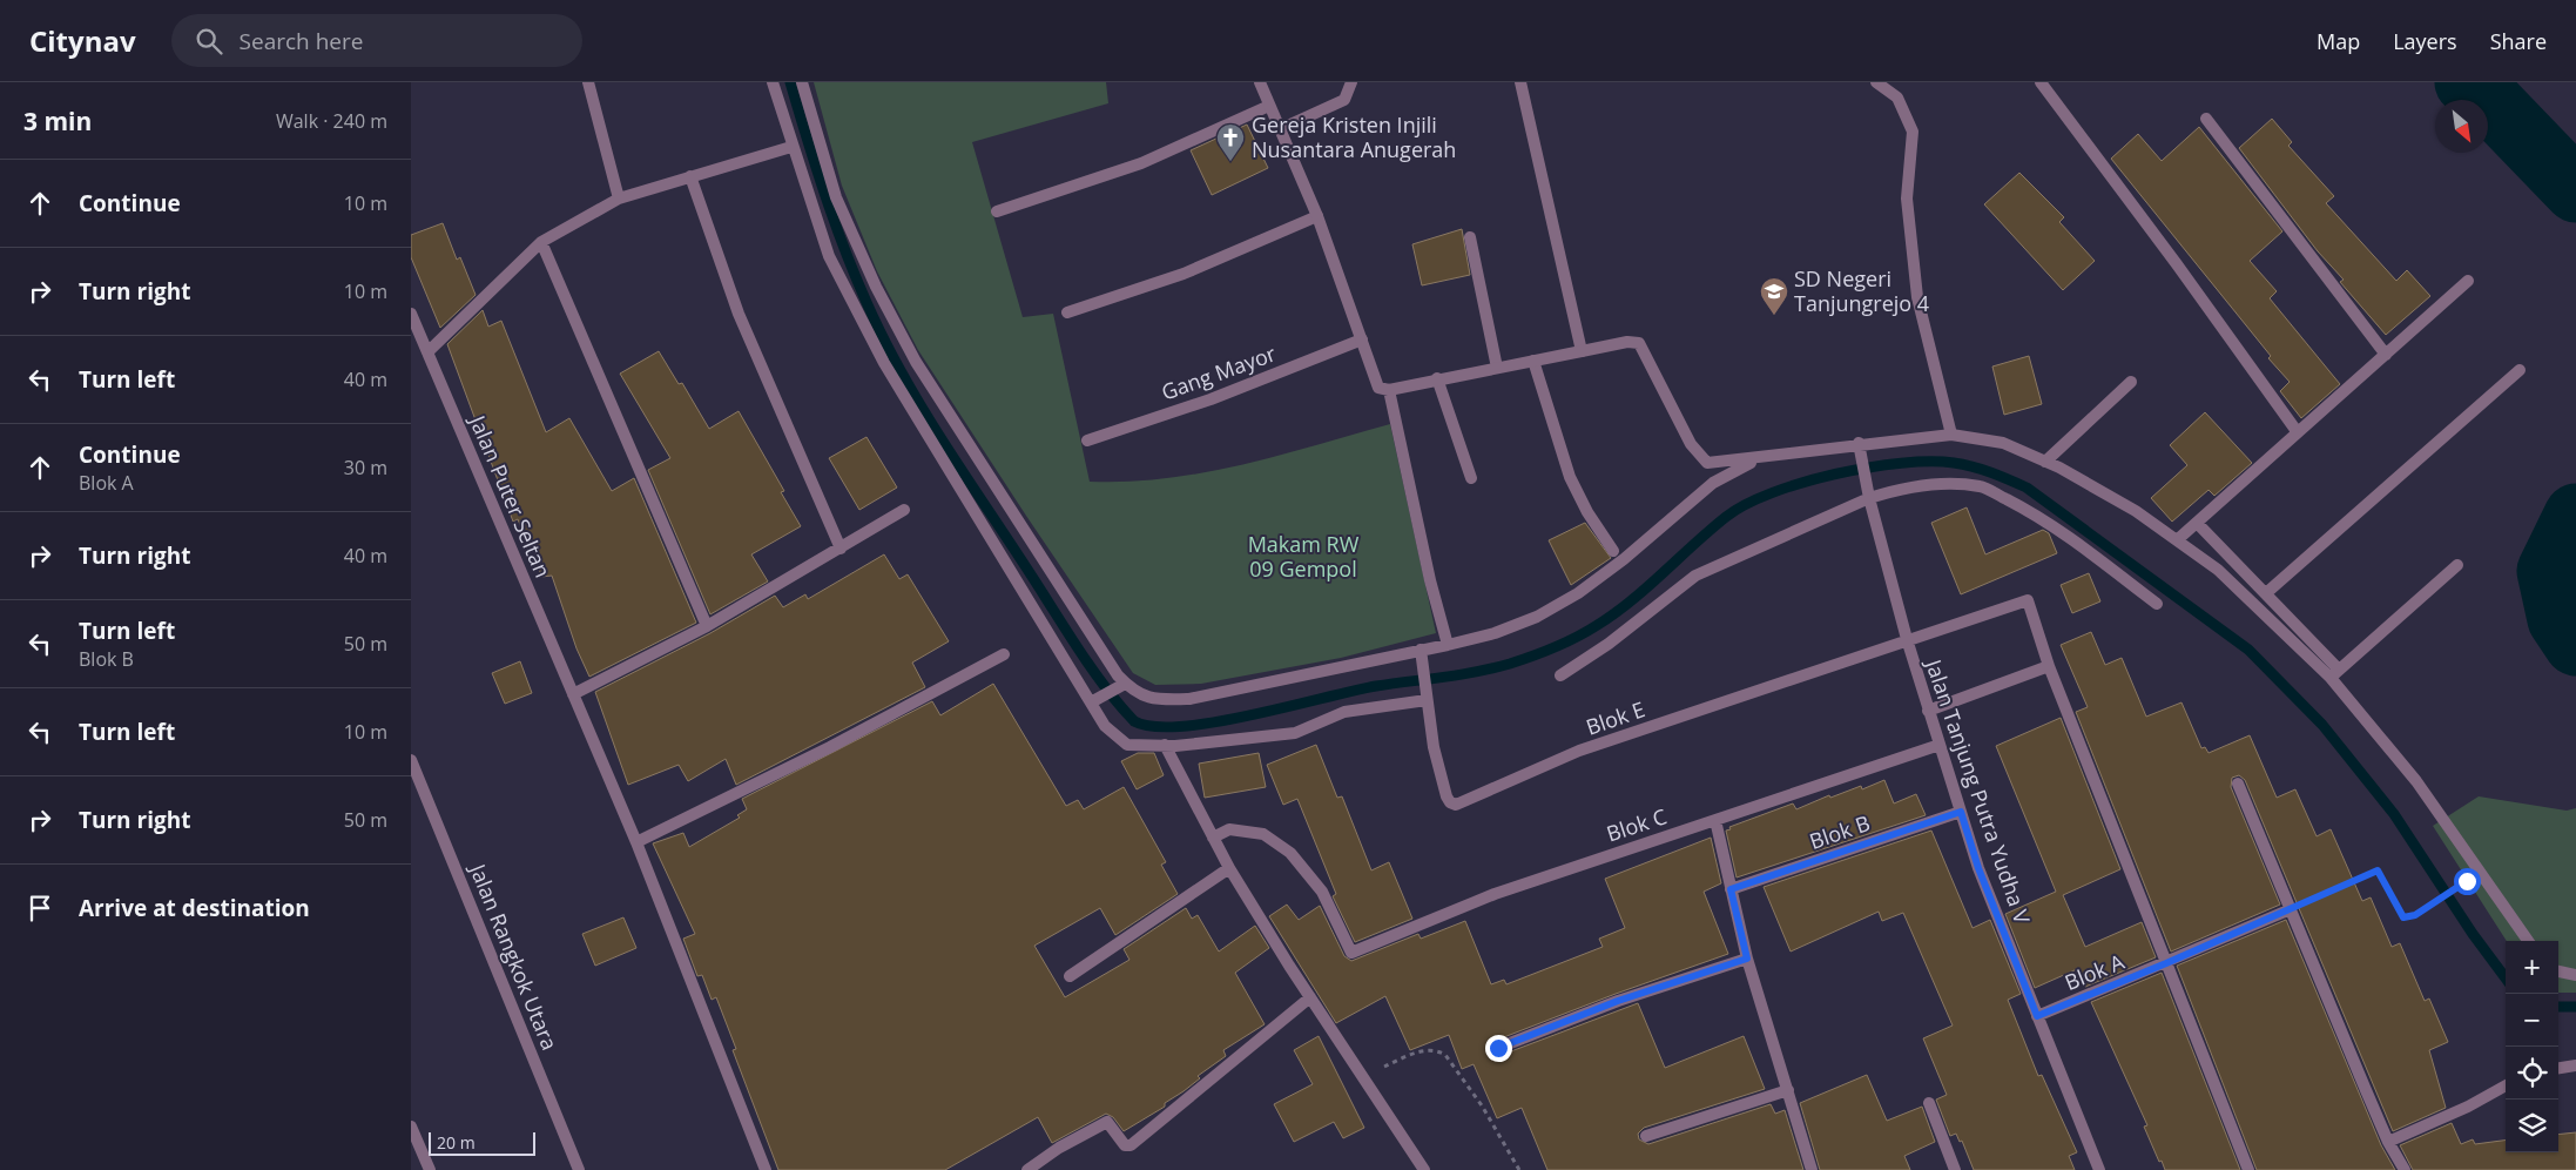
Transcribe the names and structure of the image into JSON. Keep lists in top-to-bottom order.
{
  "streets": {
    "street": [
      "Gang Mayor",
      "Jalan Puter Seltan",
      "Blok E",
      "Jalan Tanjung Putra Yudha V",
      "Blok C",
      "Blok B",
      "Jalan Rangkok Utara",
      "Blok A"
    ]
  },
  "crossings": [
    ["Blok E", "Jalan Tanjung Putra Yudha V"],
    ["Jalan Tanjung Putra Yudha V", "Blok C"],
    ["Jalan Tanjung Putra Yudha V", "Blok B"],
    ["Jalan Tanjung Putra Yudha V", "Blok A"]
  ],
  "parks": ["Makam RW 09 Gempol"],
  "places": {
    "church": ["Gereja Kristen Injili Nusantara Anugerah"],
    "school or university": ["SD Negeri Tanjungrejo 4"]
  },
  "scale_bar": "20 m",
  "north": "bottom right",
  "page": {
    "header": "Citynav",
    "search": "Search here",
    "nav": ["Map", "Layers", "Share"],
    "heading": ["3 min", "Walk · 240 m"],
    "list": [
      ["Continue", "10 m"],
      ["Turn right", "10 m"],
      ["Turn left", "40 m"],
      ["Continue", "Blok A", "30 m"],
      ["Turn right", "40 m"],
      ["Turn left", "Blok B", "50 m"],
      ["Turn left", "10 m"],
      ["Turn right", "50 m"],
      "Arrive at destination"
    ],
    "map_buttons": ["+", "−"],
    "scale": "20 m"
  }
}
